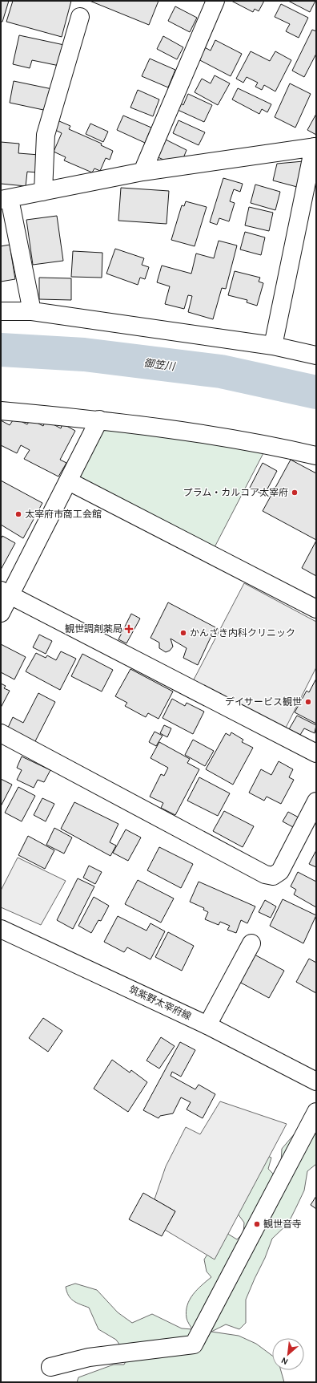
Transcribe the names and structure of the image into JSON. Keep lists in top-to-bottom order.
{
  "streets": {
    "street": ["筑紫野太宰府線"]
  },
  "water": ["御笠川"],
  "places": {
    "other": [
      "プラム・カルコア太宰府",
      "太宰府市商工会館",
      "かんざき内科クリニック",
      "デイサービス観世",
      "観世音寺"
    ],
    "health": ["観世調剤薬局"]
  },
  "north": "bottom left"
}
